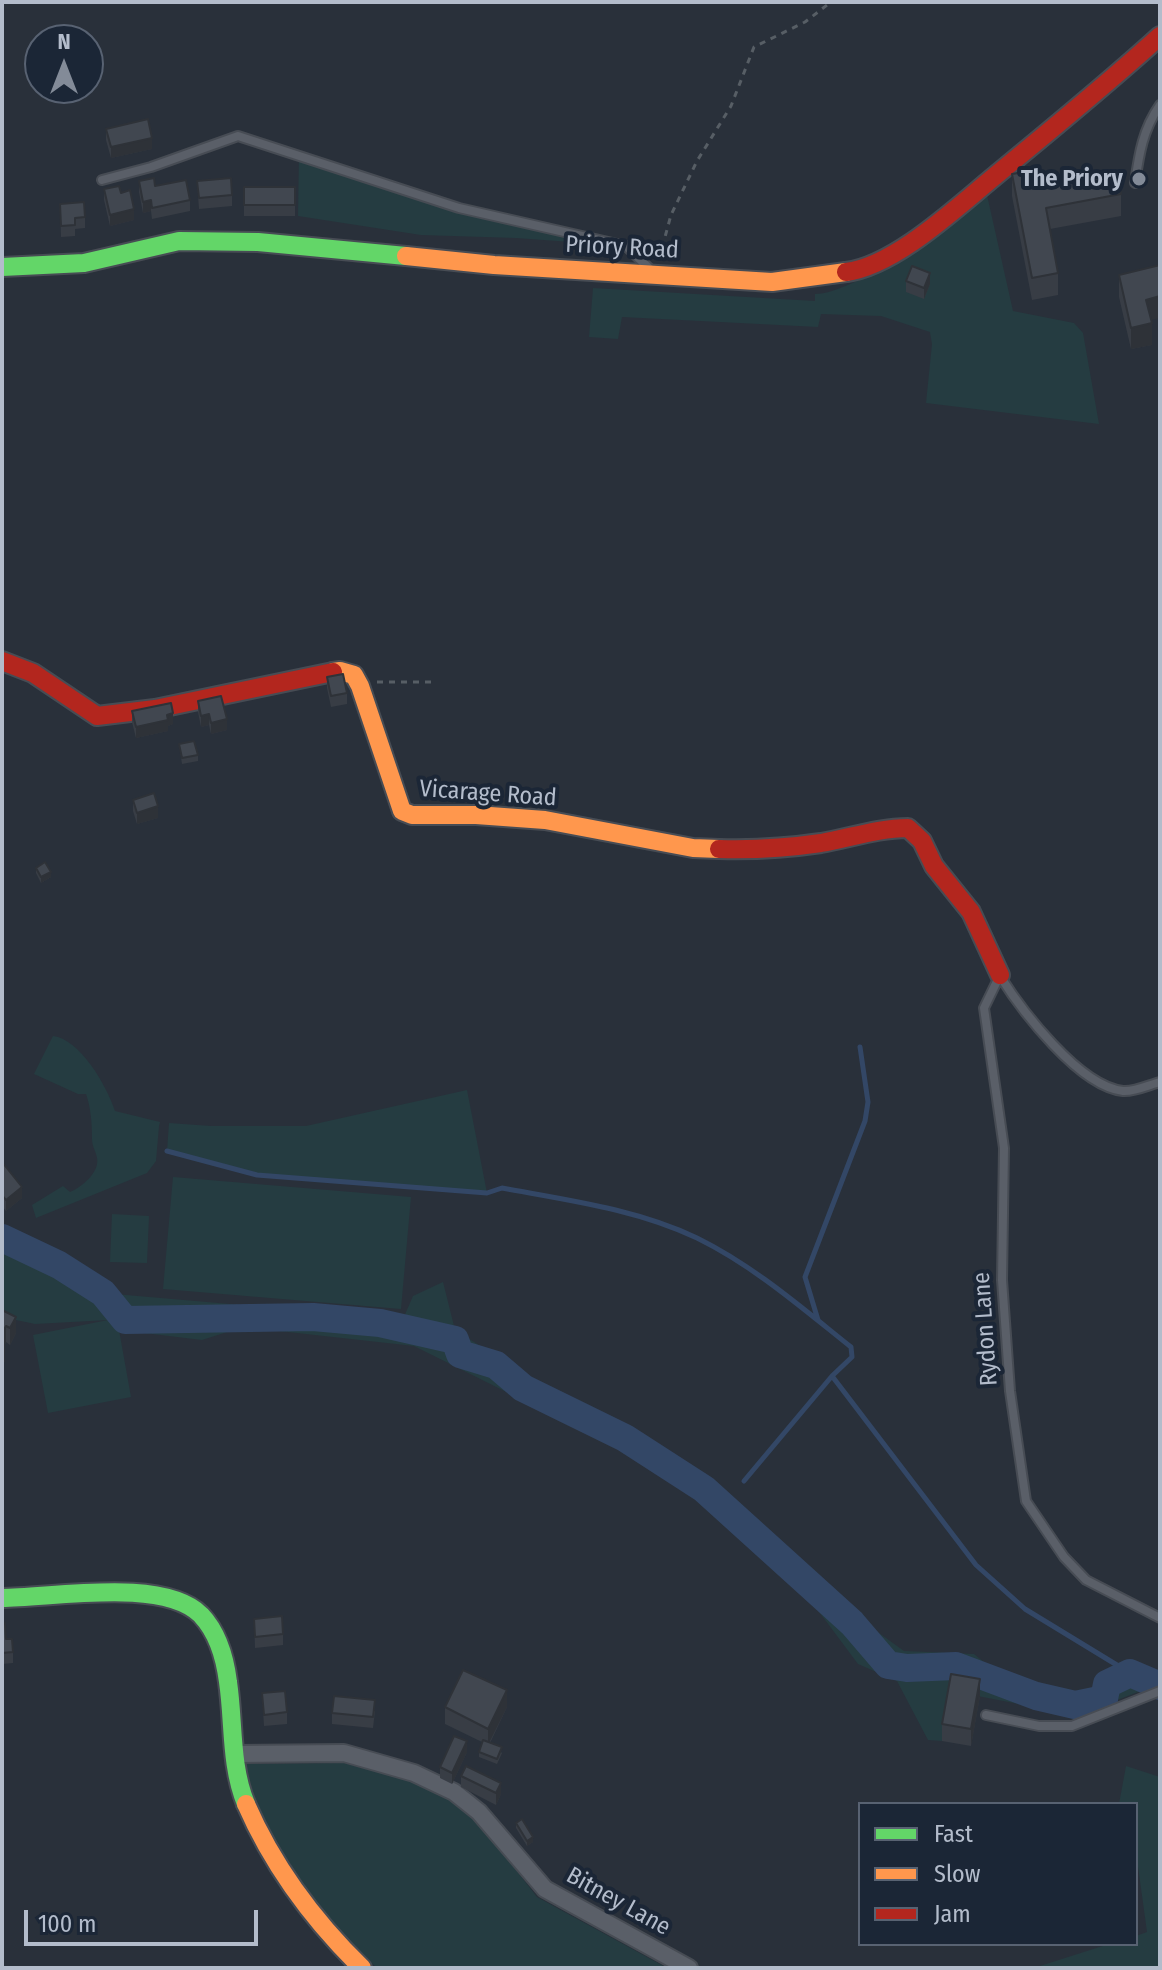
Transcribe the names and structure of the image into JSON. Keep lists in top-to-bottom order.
{
  "streets": {
    "street": ["Priory Road", "Vicarage Road", "Bitney Lane"],
    "lane": ["Rydon Lane"]
  },
  "crossings": [
    ["Vicarage Road", "Rydon Lane"]
  ],
  "places": ["The Priory"],
  "legend": ["Fast", "Slow", "Jam"],
  "scale_bar": "100 m",
  "north": "top"
}
